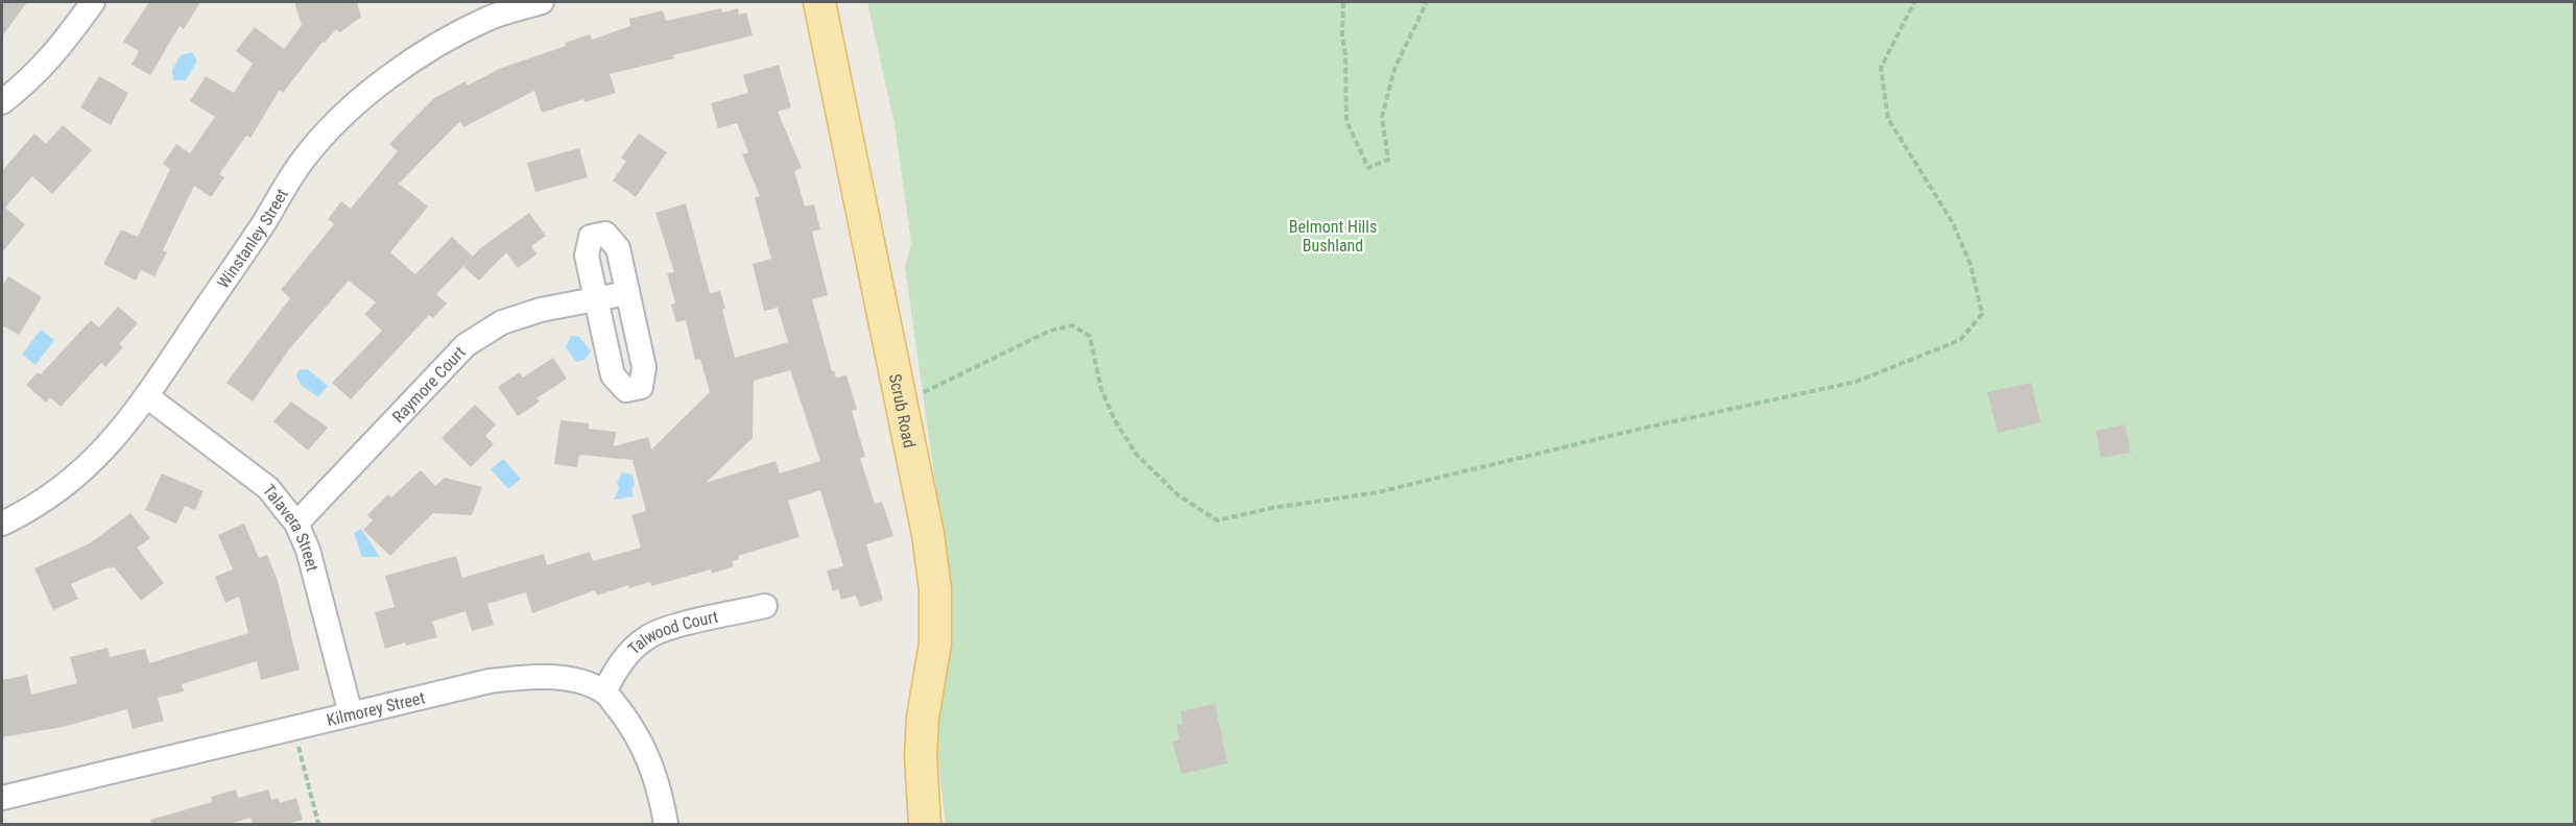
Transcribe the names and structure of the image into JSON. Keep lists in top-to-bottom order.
{
  "streets": {
    "main road": ["Scrub Road"],
    "street": [
      "Winstanley Street",
      "Raymore Court",
      "Talavera Street",
      "Talwood Court",
      "Kilmorey Street"
    ]
  },
  "crossings": [
    ["Winstanley Street", "Talavera Street"],
    ["Raymore Court", "Talavera Street"],
    ["Talavera Street", "Kilmorey Street"],
    ["Talwood Court", "Kilmorey Street"]
  ],
  "parks": ["Belmont Hills Bushland"]
}
